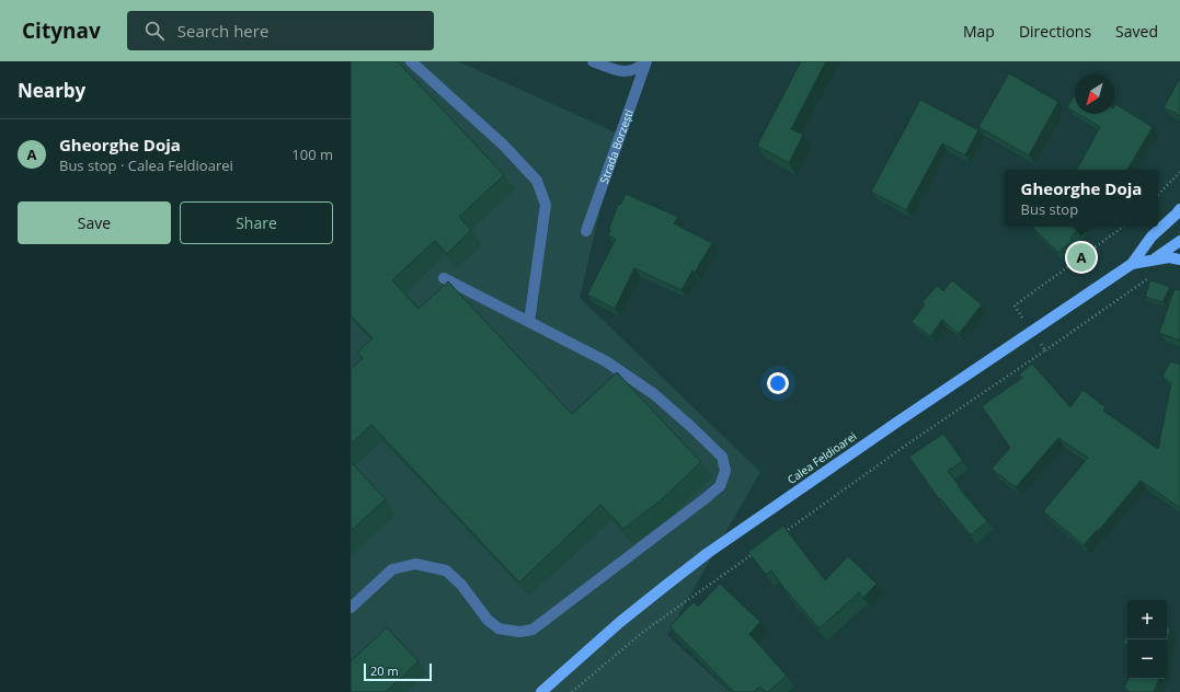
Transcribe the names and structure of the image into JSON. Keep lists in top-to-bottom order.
{
  "streets": {
    "main road": ["Calea Feldioarei"],
    "street": ["Strada Borzești"]
  },
  "scale_bar": "20 m",
  "north": "bottom left",
  "page": {
    "header": "Citynav",
    "search": "Search here",
    "nav": ["Map", "Directions", "Saved"],
    "heading": "Nearby",
    "list": [
      {
        "mark": "A",
        "name": "Gheorghe Doja",
        "note": "Bus stop · Calea Feldioarei",
        "value": "100 m"
      }
    ],
    "popup": ["Gheorghe Doja", "Bus stop"],
    "buttons": ["Save", "Share"],
    "pins": "A",
    "map_buttons": ["+", "−"],
    "scale": "20 m"
  }
}
